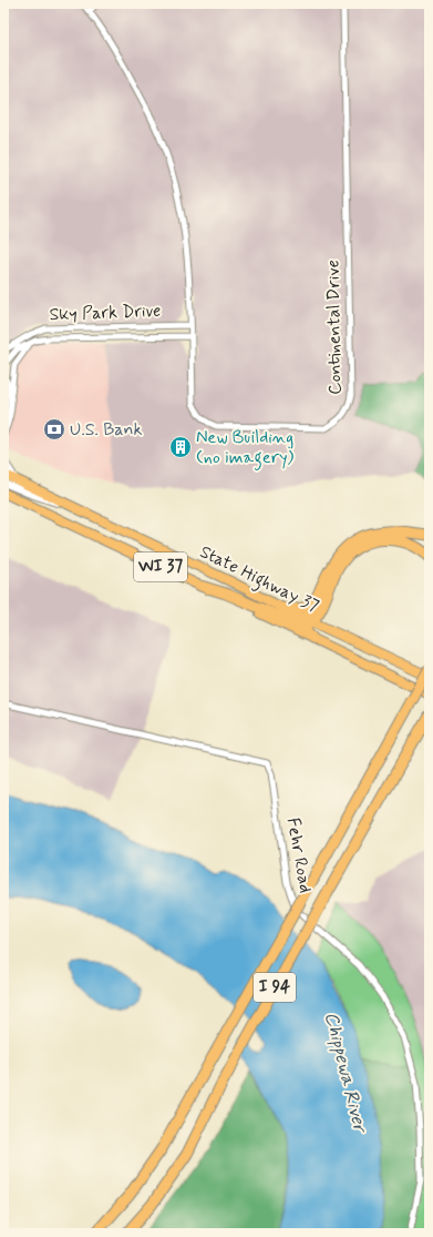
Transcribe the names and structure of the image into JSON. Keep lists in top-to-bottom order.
{
  "streets": {
    "highway": ["I 94"],
    "main road": ["WI 37", "State Highway 37"],
    "street": ["Sky Park Drive", "Continental Drive", "Fehr Road"]
  },
  "crossings": [
    ["Sky Park Drive", "Continental Drive"]
  ],
  "water": ["Chippewa River"],
  "places": {
    "bank": ["U.S. Bank"],
    "building": ["New Building (no imagery)"]
  }
}
